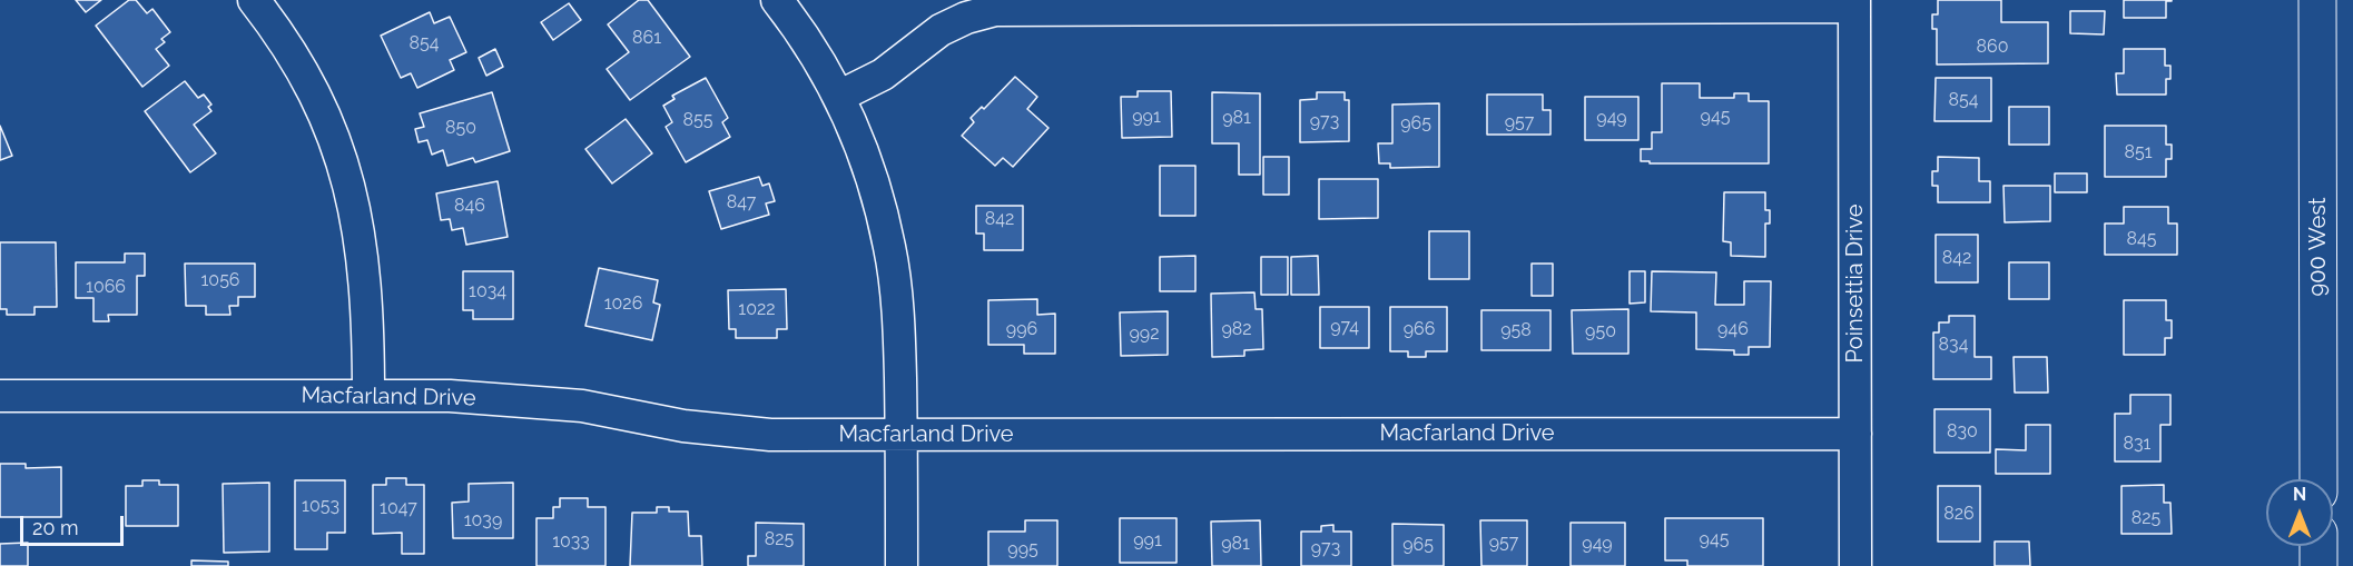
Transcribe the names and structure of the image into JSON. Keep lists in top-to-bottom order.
{
  "streets": {
    "main road": ["900 West"],
    "street": ["Poinsettia Drive", "Macfarland Drive"]
  },
  "crossings": [
    ["Poinsettia Drive", "Macfarland Drive"]
  ],
  "house_numbers": [
    "861",
    "854",
    "860",
    "854",
    "991",
    "945",
    "981",
    "949",
    "855",
    "973",
    "957",
    "965",
    "850",
    "851",
    "847",
    "846",
    "842",
    "845",
    "842",
    "1056",
    "1066",
    "1034",
    "1026",
    "1022",
    "974",
    "996",
    "982",
    "966",
    "946",
    "958",
    "950",
    "992",
    "834",
    "830",
    "831",
    "1053",
    "1047",
    "826",
    "825",
    "1039",
    "825",
    "945",
    "991",
    "1033",
    "957",
    "981",
    "949",
    "965",
    "973",
    "995"
  ],
  "scale_bar": "20 m",
  "north": "top"
}
